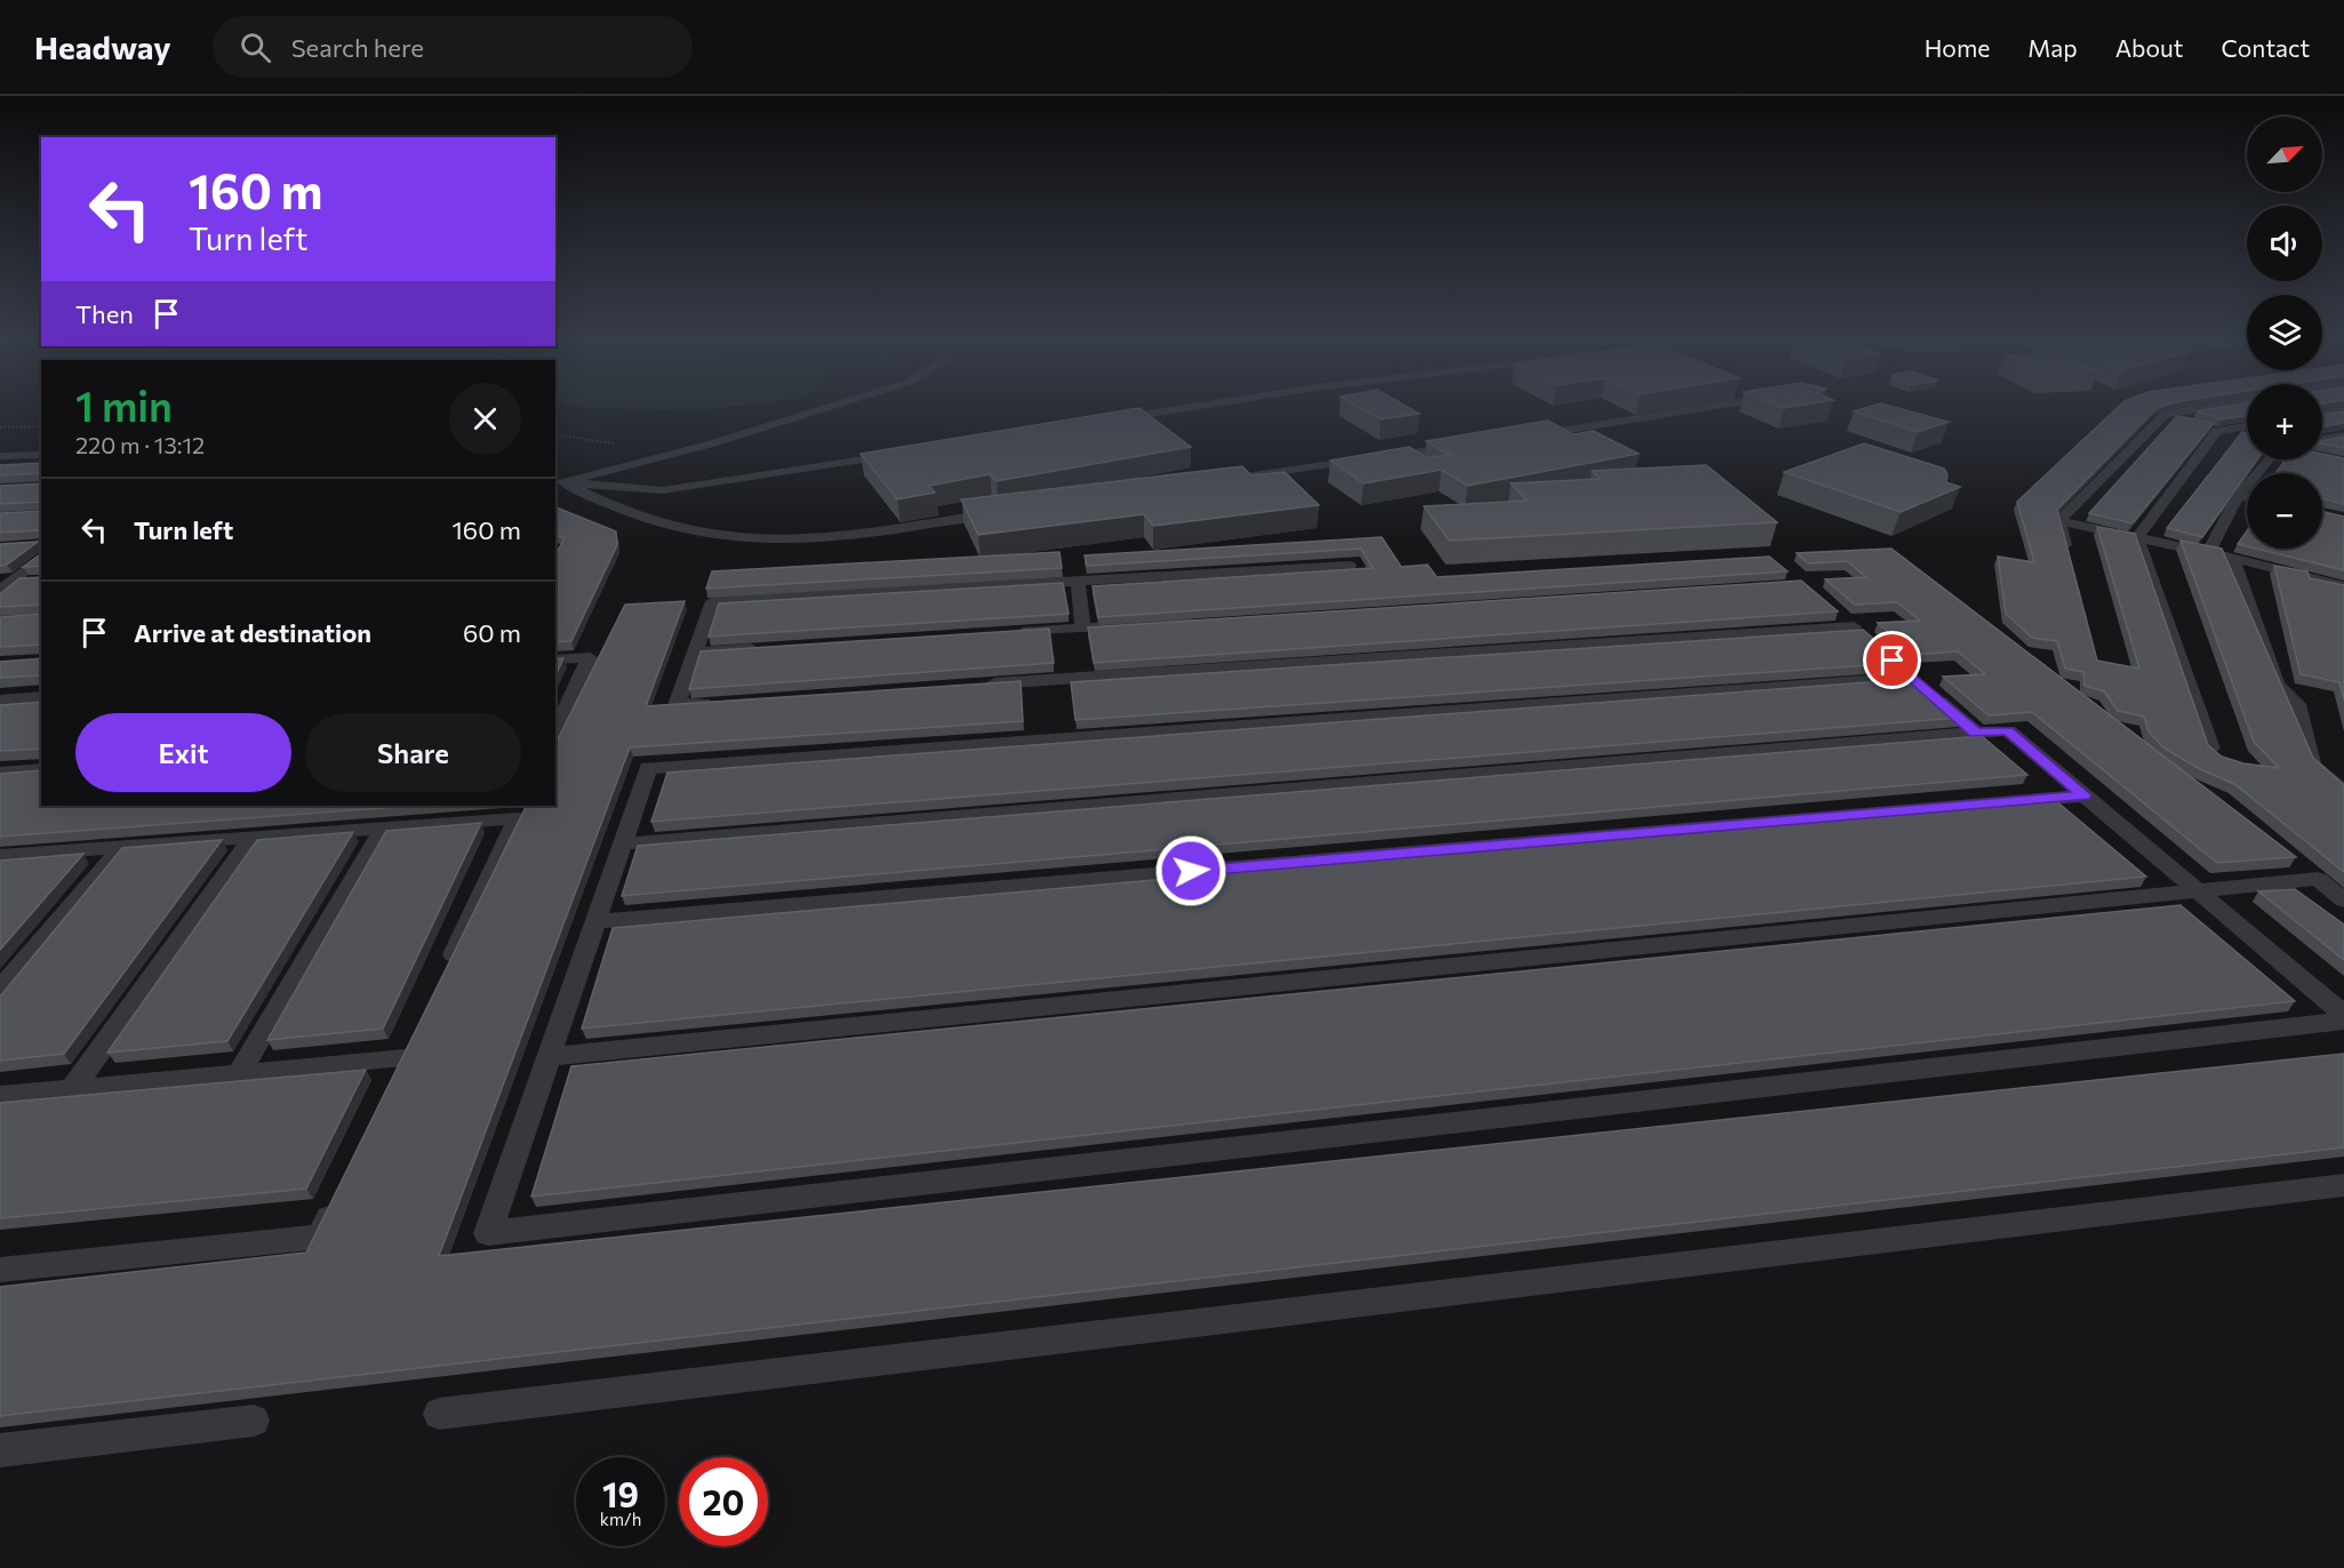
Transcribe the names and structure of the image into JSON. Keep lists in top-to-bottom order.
{
  "north": "top right",
  "page": {
    "header": "Headway",
    "search": "Search here",
    "nav": [
      "Home",
      "Map",
      "About",
      "Contact"
    ],
    "map_buttons": ["+", "−"],
    "turn": ["160 m", "Turn left"],
    "then": "Then",
    "heading": ["1 min", "220 m · 13:12"],
    "list": [
      {
        "name": "Turn left",
        "value": "160 m"
      },
      {
        "name": "Arrive at destination",
        "value": "60 m"
      }
    ],
    "buttons": ["Exit", "Share"],
    "speed": "19 km/h",
    "limit": "20"
  }
}
